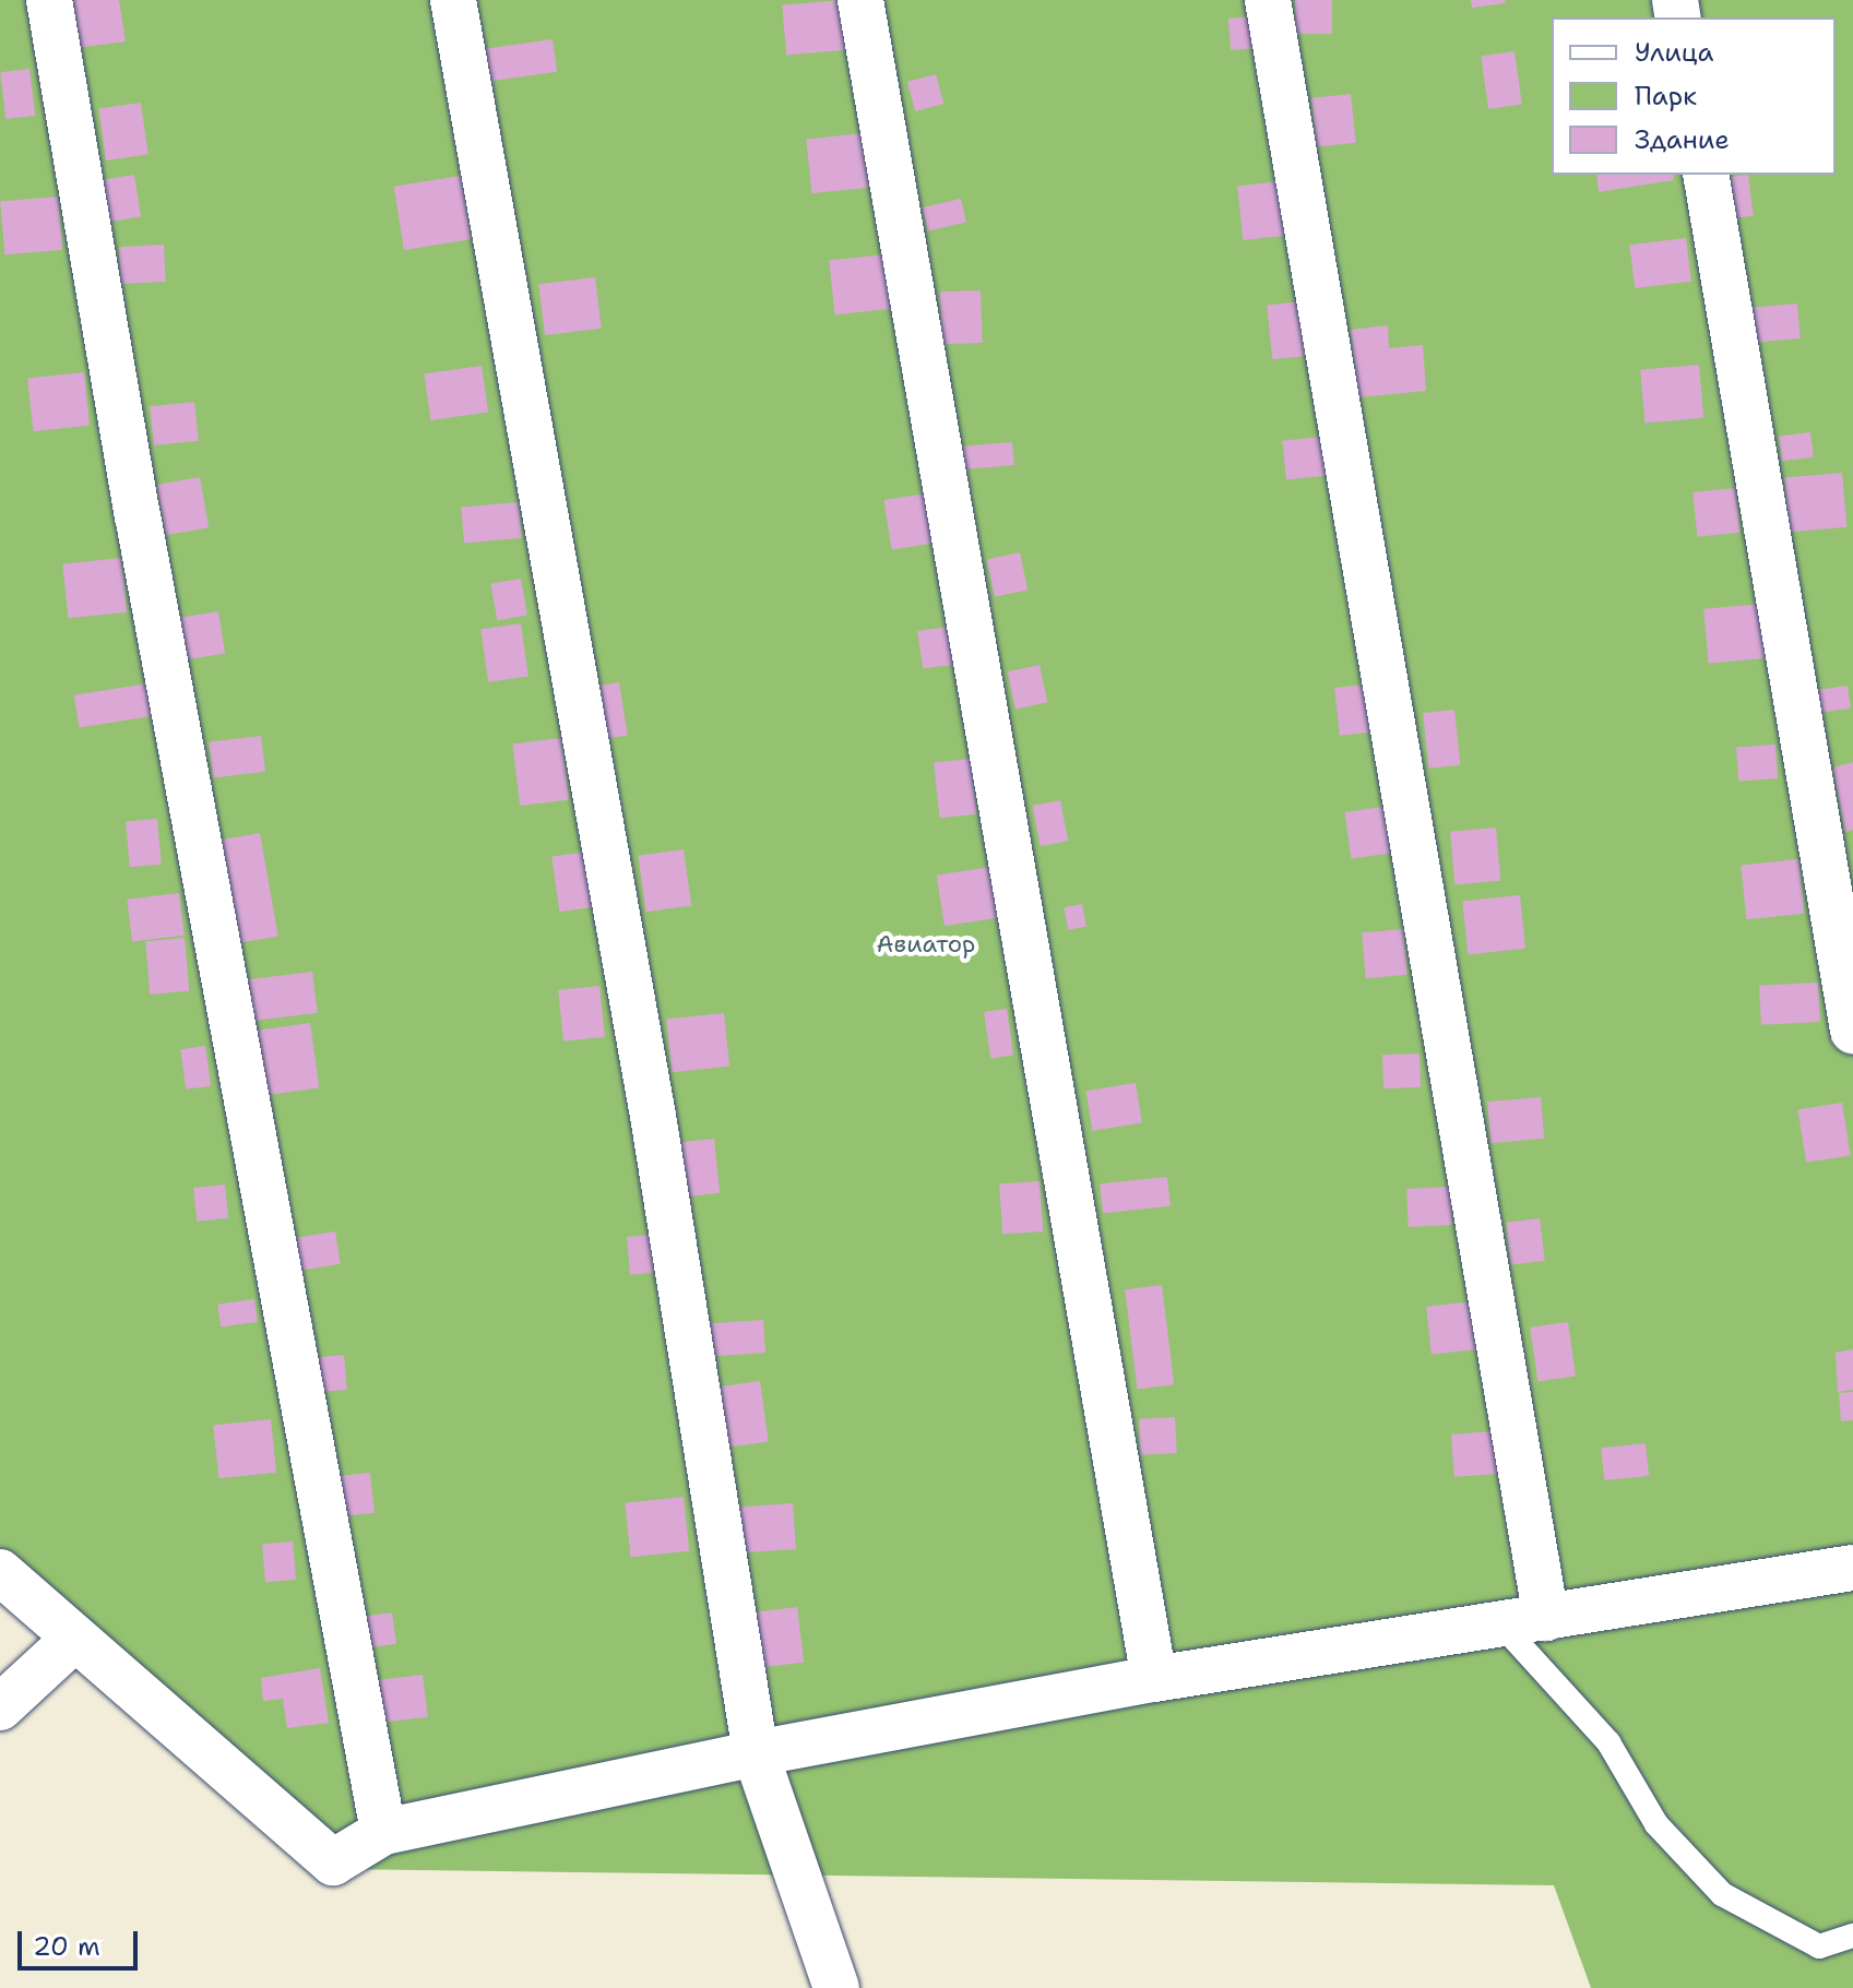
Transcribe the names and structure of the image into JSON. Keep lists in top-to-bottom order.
{
  "parks": ["Авиатор"],
  "legend": ["Улица", "Парк", "Здание"],
  "scale_bar": "20 m"
}
